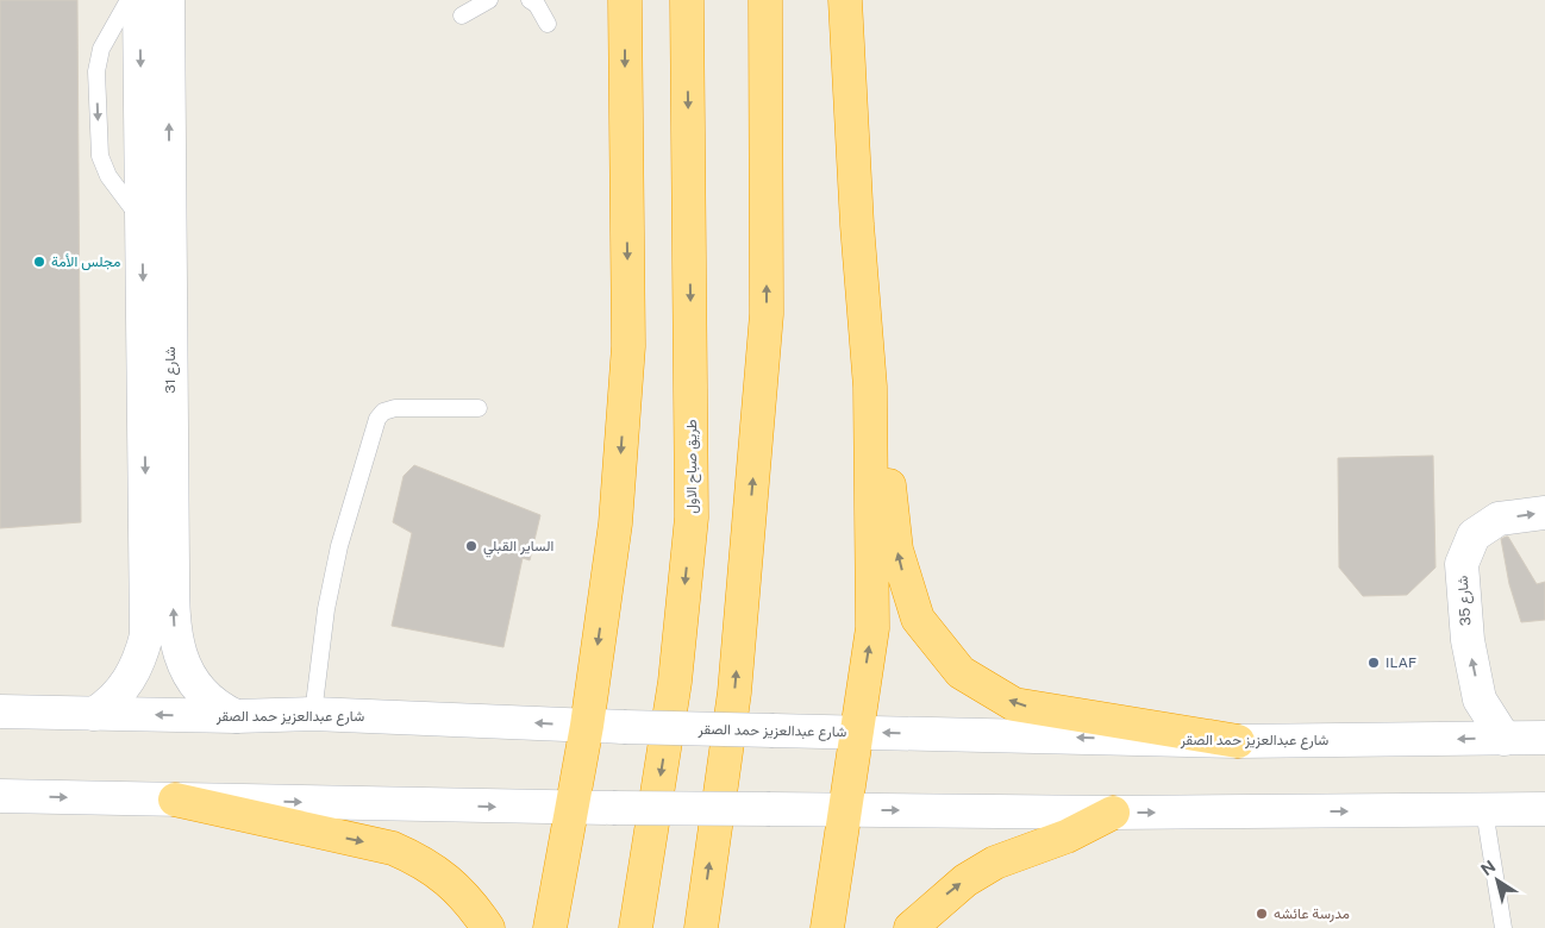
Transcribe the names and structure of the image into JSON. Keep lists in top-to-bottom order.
{
  "streets": {
    "highway": ["طريق صباح الاول"],
    "main road": ["شارع 31", "شارع 35", "شارع عبدالعزيز حمد الصقر"]
  },
  "crossings": [
    ["شارع 31", "شارع عبدالعزيز حمد الصقر"],
    ["شارع 35", "شارع عبدالعزيز حمد الصقر"]
  ],
  "places": [
    "مجلس الأمة",
    "الساير القبلي",
    "ILAF",
    "مدرسة عائشه"
  ],
  "north": "top left"
}
